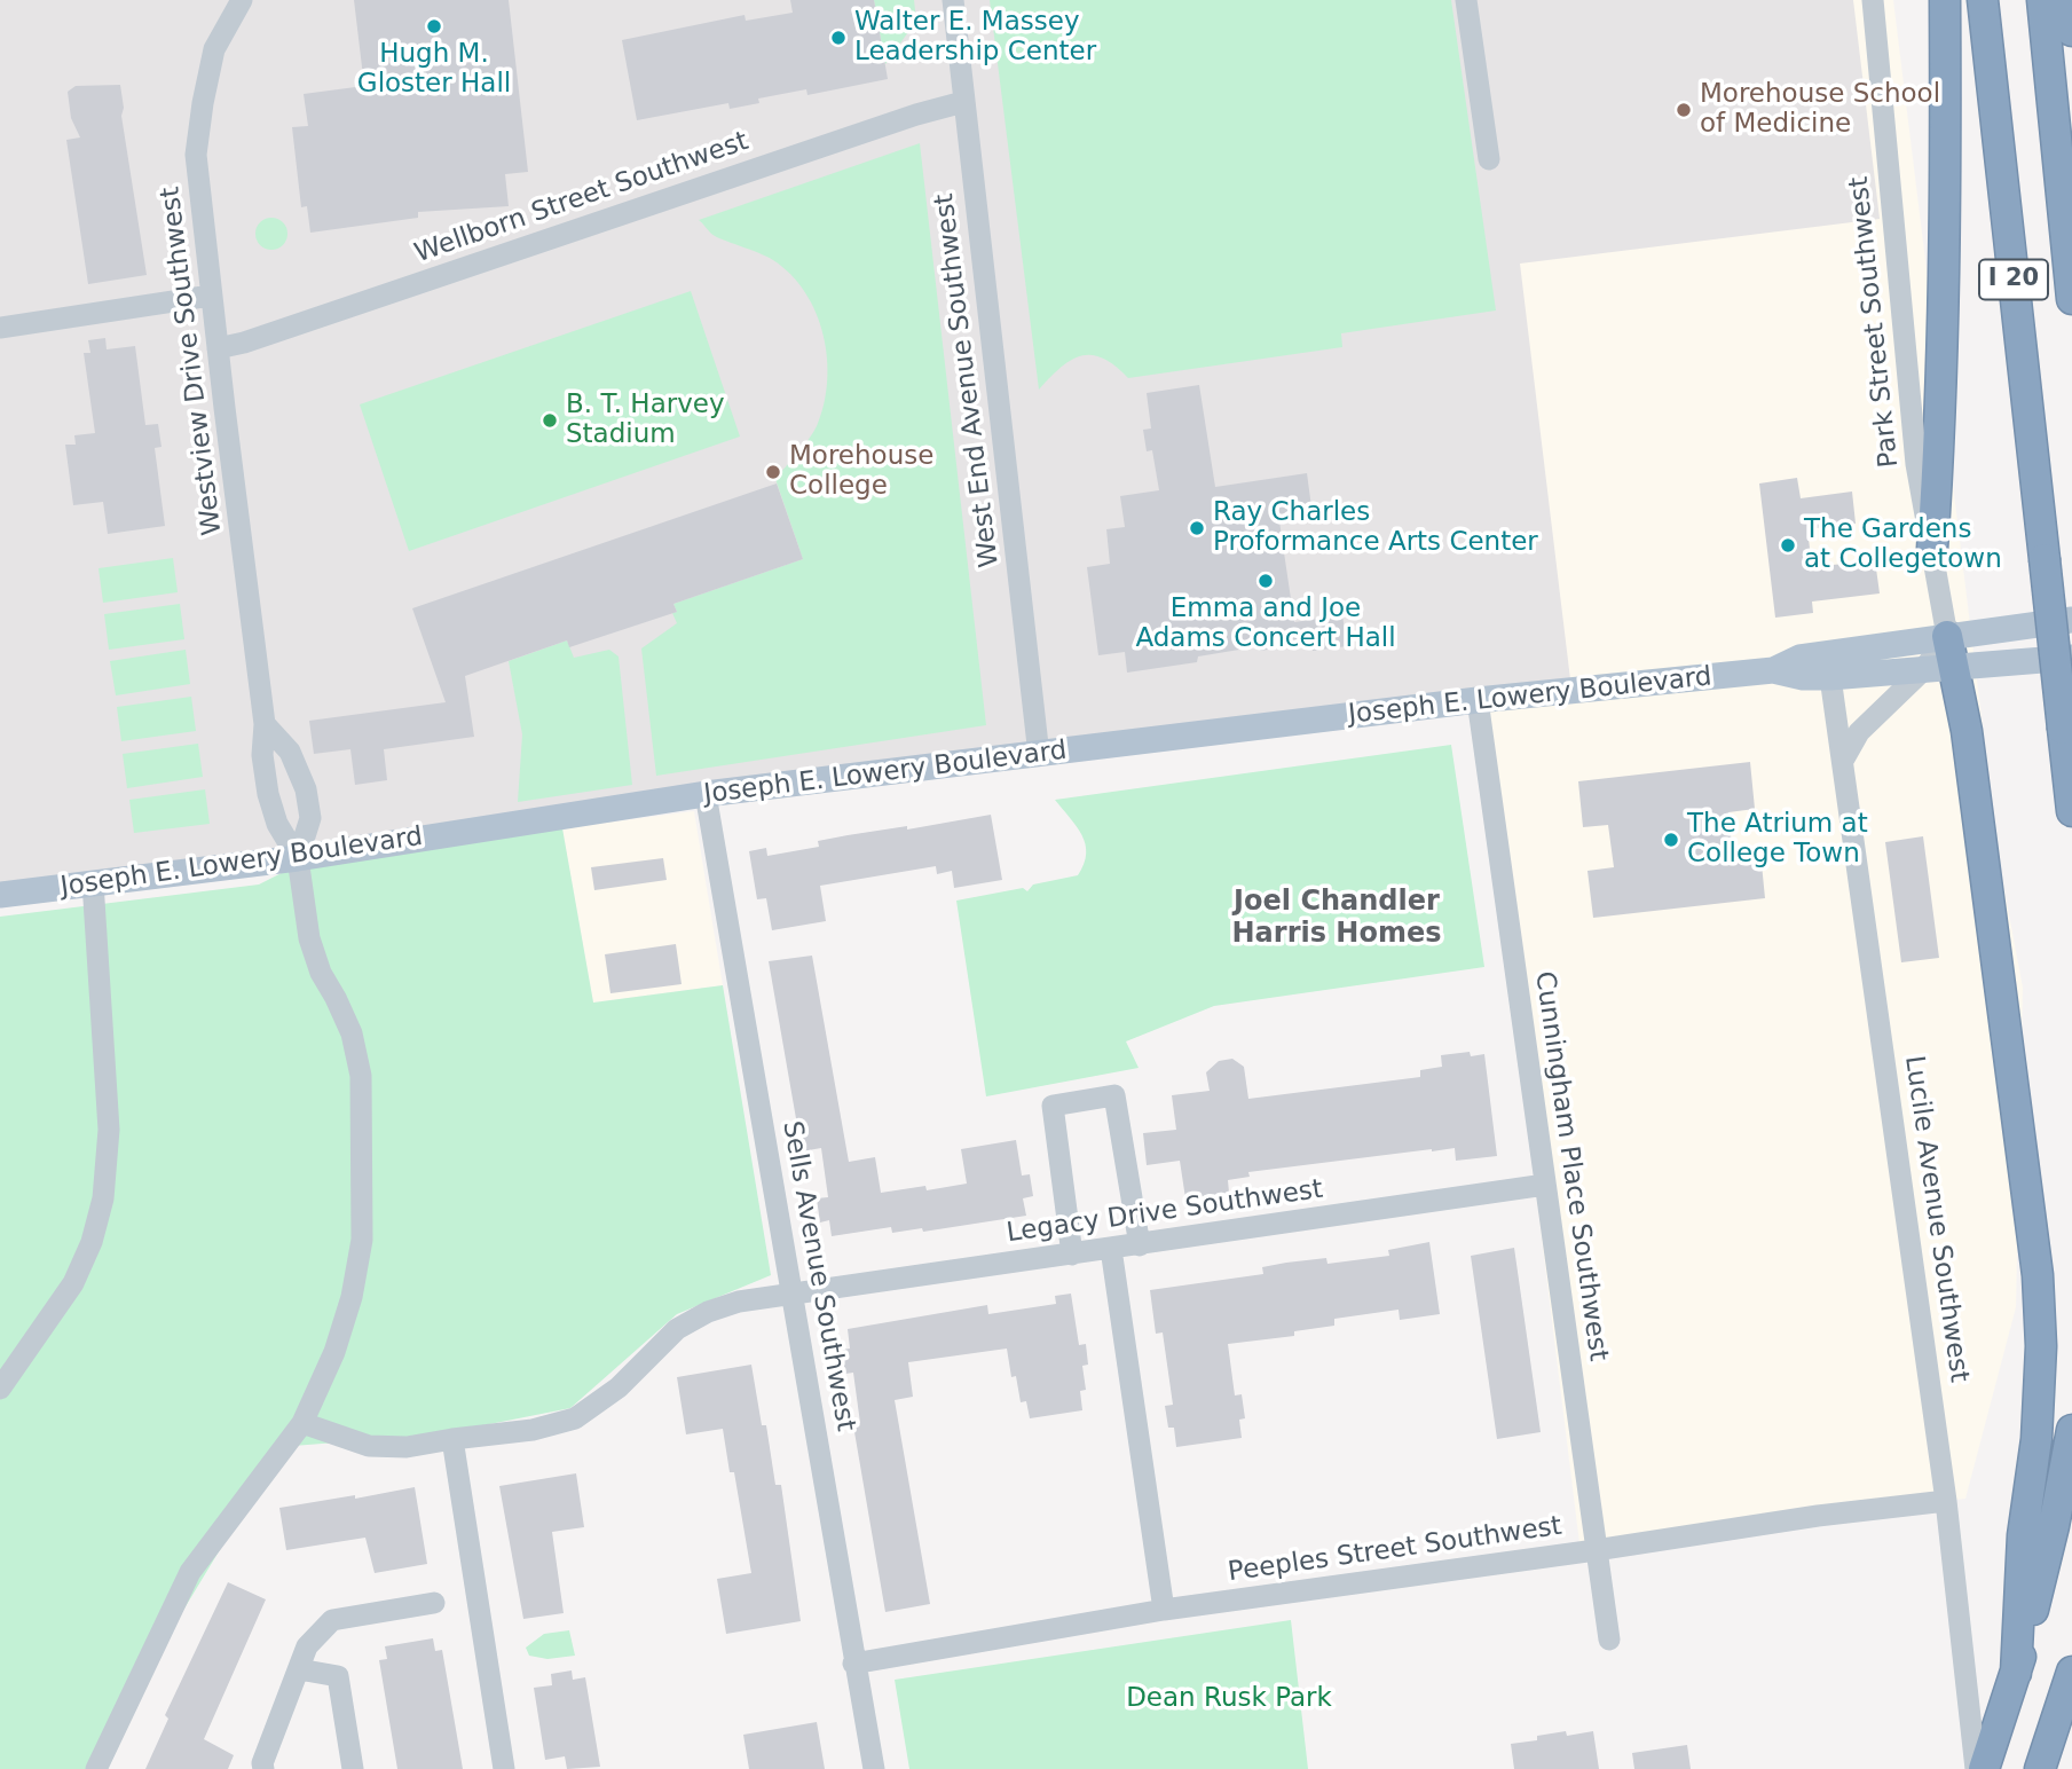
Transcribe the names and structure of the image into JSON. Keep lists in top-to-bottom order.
{
  "streets": {
    "highway": ["I 20"],
    "main road": ["Joseph E. Lowery Boulevard"],
    "street": [
      "Wellborn Street Southwest",
      "Park Street Southwest",
      "Westview Drive Southwest",
      "West End Avenue Southwest",
      "Cunningham Place Southwest",
      "Legacy Drive Southwest",
      "Lucile Avenue Southwest",
      "Sells Avenue Southwest",
      "Peeples Street Southwest"
    ]
  },
  "crossings": [
    ["Wellborn Street Southwest", "Westview Drive Southwest"],
    ["Wellborn Street Southwest", "West End Avenue Southwest"],
    ["Park Street Southwest", "Joseph E. Lowery Boulevard"],
    ["Westview Drive Southwest", "Joseph E. Lowery Boulevard"],
    ["Westview Drive Southwest", "Legacy Drive Southwest"],
    ["West End Avenue Southwest", "Joseph E. Lowery Boulevard"],
    ["Joseph E. Lowery Boulevard", "Cunningham Place Southwest"],
    ["Joseph E. Lowery Boulevard", "Lucile Avenue Southwest"],
    ["Joseph E. Lowery Boulevard", "Sells Avenue Southwest"],
    ["Cunningham Place Southwest", "Legacy Drive Southwest"],
    ["Cunningham Place Southwest", "Peeples Street Southwest"],
    ["Legacy Drive Southwest", "Sells Avenue Southwest"],
    ["Lucile Avenue Southwest", "Peeples Street Southwest"],
    ["Sells Avenue Southwest", "Peeples Street Southwest"]
  ],
  "districts": ["Joel Chandler Harris Homes"],
  "parks": ["Dean Rusk Park"],
  "places": [
    "Hugh M. Gloster Hall",
    "Walter E. Massey Leadership Center",
    "Morehouse School of Medicine",
    "B. T. Harvey Stadium",
    "Morehouse College",
    "Ray Charles Proformance Arts Center",
    "The Gardens at Collegetown",
    "Emma and Joe Adams Concert Hall",
    "The Atrium at College Town"
  ]
}
